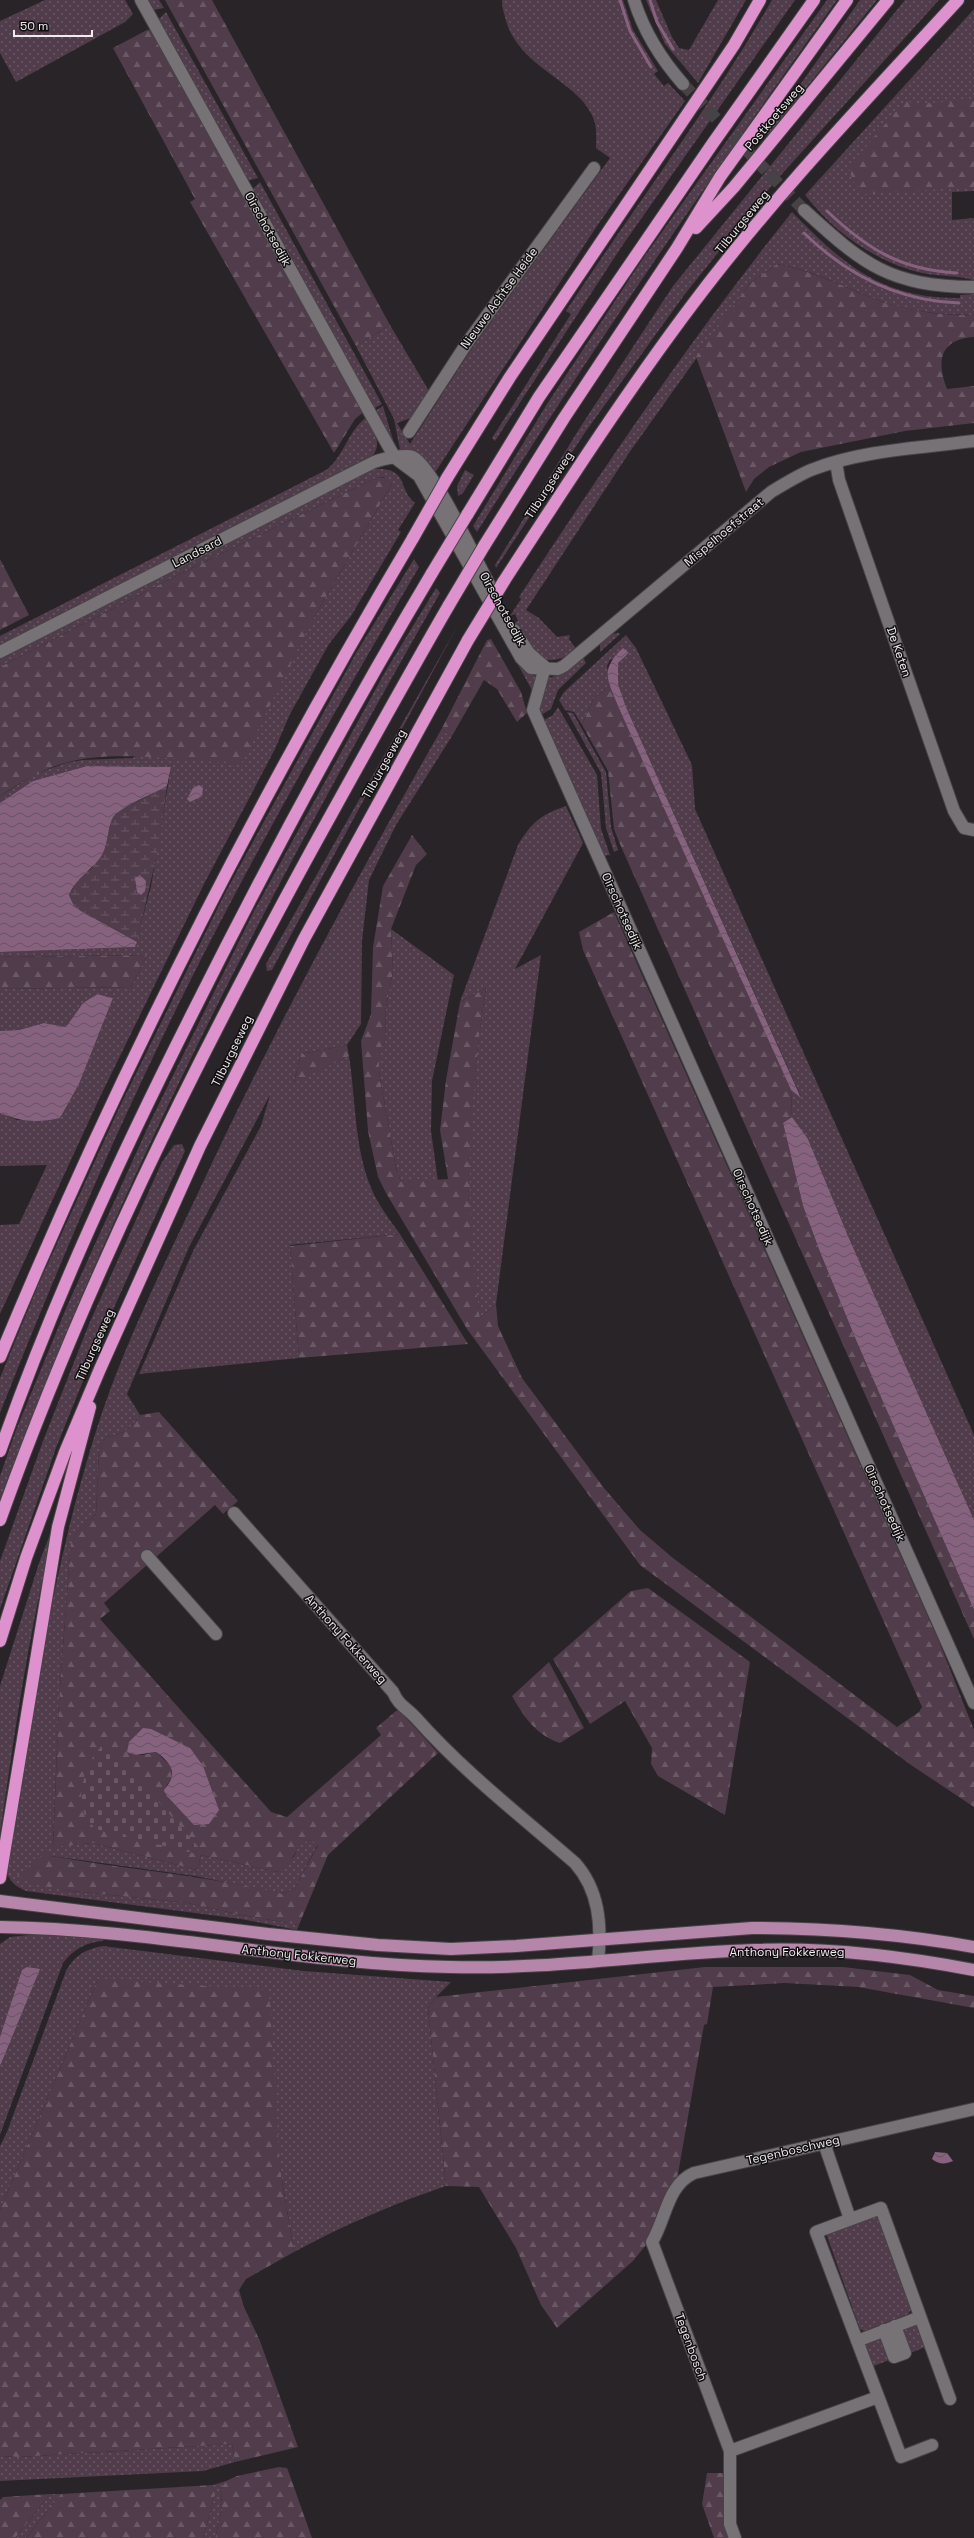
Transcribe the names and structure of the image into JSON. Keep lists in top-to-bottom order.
{
  "streets": {
    "highway": ["Postkoetsweg", "Tilburgseweg"],
    "main road": ["Anthony Fokkerweg"],
    "street": [
      "Oirschotsedijk",
      "Nieuwe Achtse Heide",
      "Mispelhoefstraat",
      "Landsard",
      "De Keten",
      "Tegenboschweg",
      "Tegenbosch"
    ]
  },
  "crossings": [
    ["Postkoetsweg", "Tilburgseweg"],
    ["Oirschotsedijk", "Mispelhoefstraat"],
    ["Oirschotsedijk", "Landsard"],
    ["Mispelhoefstraat", "De Keten"],
    ["Tegenboschweg", "Tegenbosch"]
  ],
  "scale_bar": "50 m"
}
